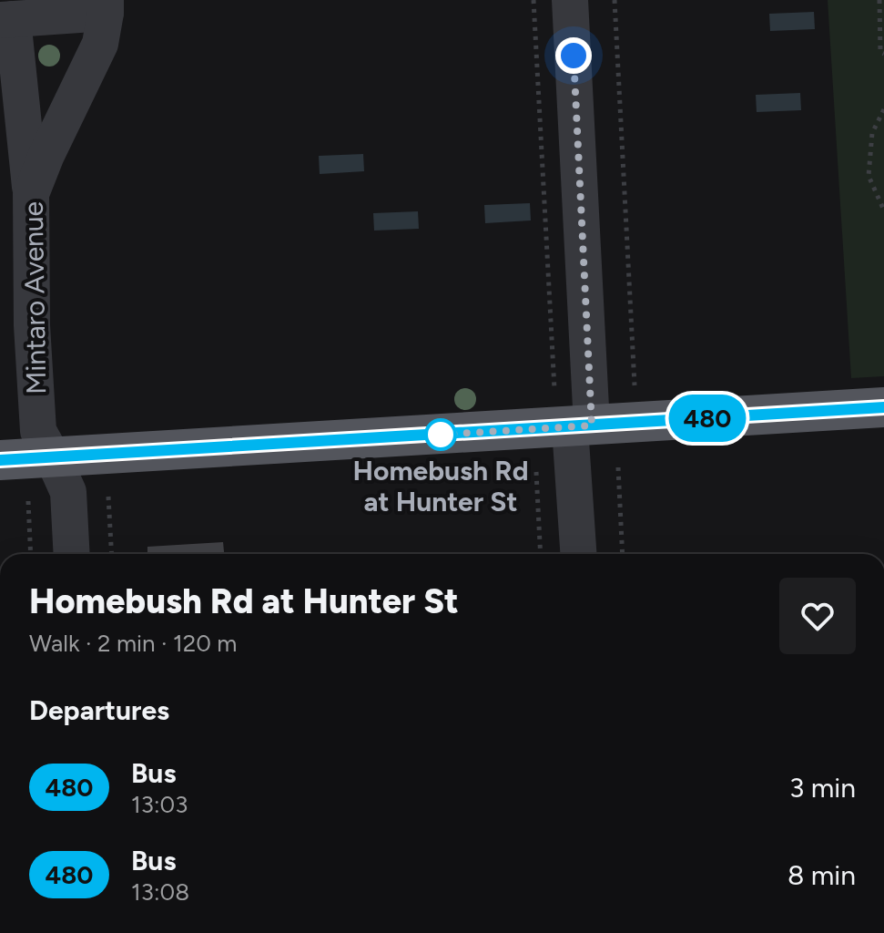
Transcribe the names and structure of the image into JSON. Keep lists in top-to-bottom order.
{
  "streets": {
    "street": ["Mintaro Avenue"]
  },
  "places": ["Homebush Rd at Hunter St"],
  "lines": ["bus line 480"],
  "page": {
    "on_map": "480",
    "heading": [
      ["Homebush Rd at Hunter St", "Walk · 2 min · 120 m"],
      "Departures"
    ],
    "list": [
      {
        "mark": "480",
        "name": "Bus",
        "note": "13:03",
        "value": "3 min"
      },
      {
        "mark": "480",
        "name": "Bus",
        "note": "13:08",
        "value": "8 min"
      }
    ]
  }
}
